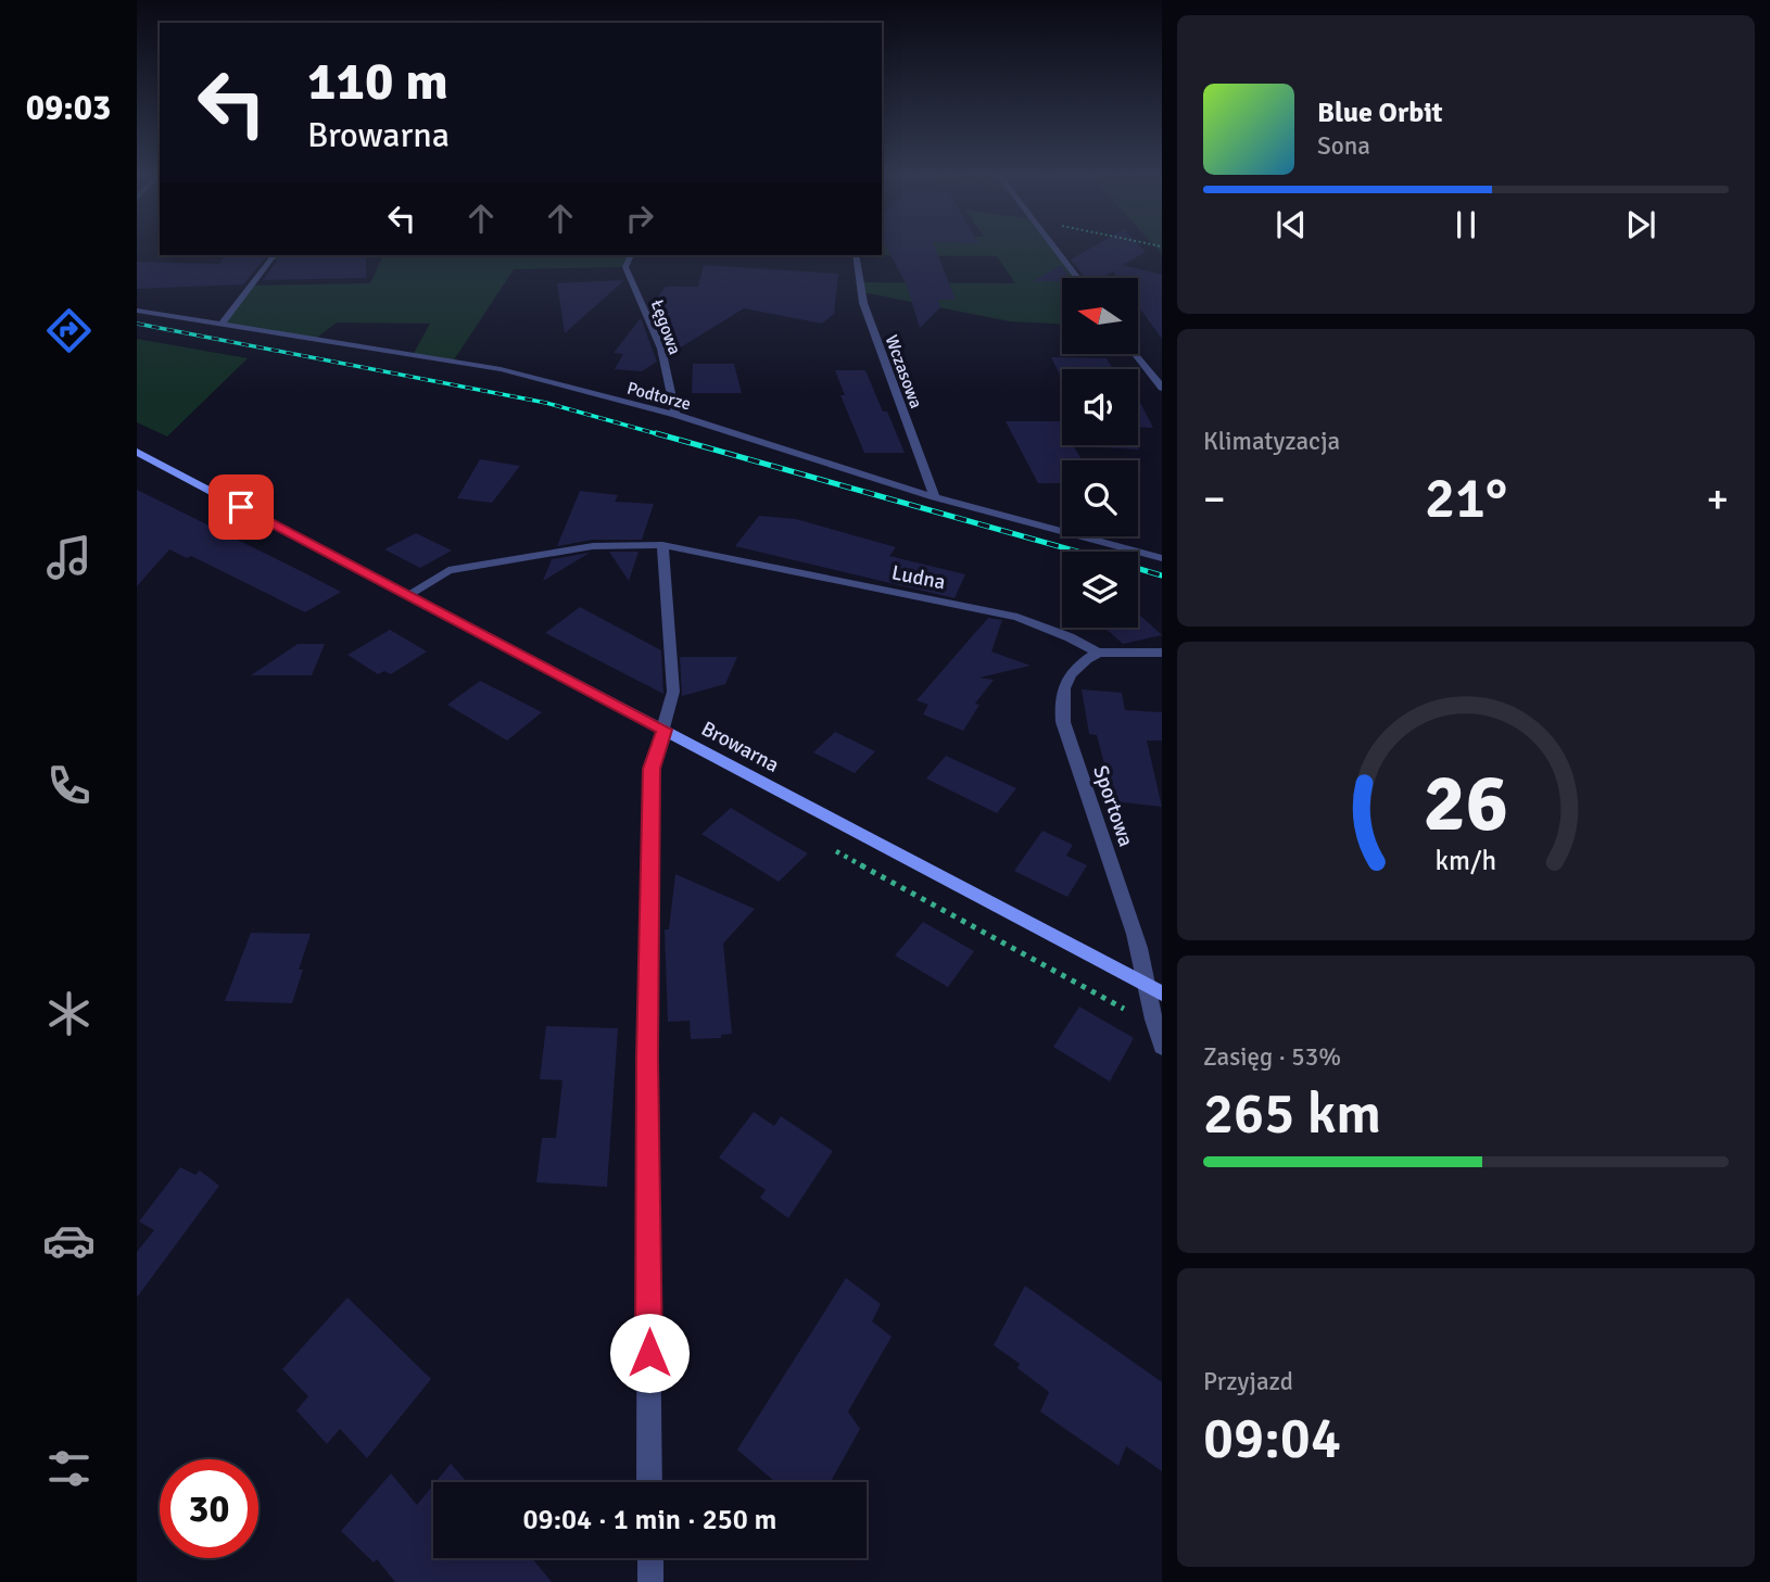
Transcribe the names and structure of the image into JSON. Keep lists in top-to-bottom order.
{
  "streets": {
    "street": [
      "Łęgowa",
      "Wczasowa",
      "Podtorze",
      "Ludna",
      "Browarna",
      "Sportowa"
    ]
  },
  "crossings": [
    ["Łęgowa", "Podtorze"],
    ["Wczasowa", "Podtorze"],
    ["Ludna", "Browarna"],
    ["Ludna", "Sportowa"],
    ["Browarna", "Sportowa"]
  ],
  "north": "left",
  "page": {
    "tabs": "09:03",
    "turn": ["110 m", "Browarna"],
    "song": ["Blue Orbit", "Sona"],
    "tile": [
      "Klimatyzacja",
      ["Zasięg · 53%", "265 km"],
      ["Przyjazd", "09:04"]
    ],
    "heat": ["−", "21°", "+"],
    "limit": "30",
    "trip": "09:04 · 1 min · 250 m",
    "gauge": ["26", "km/h"]
  }
}
